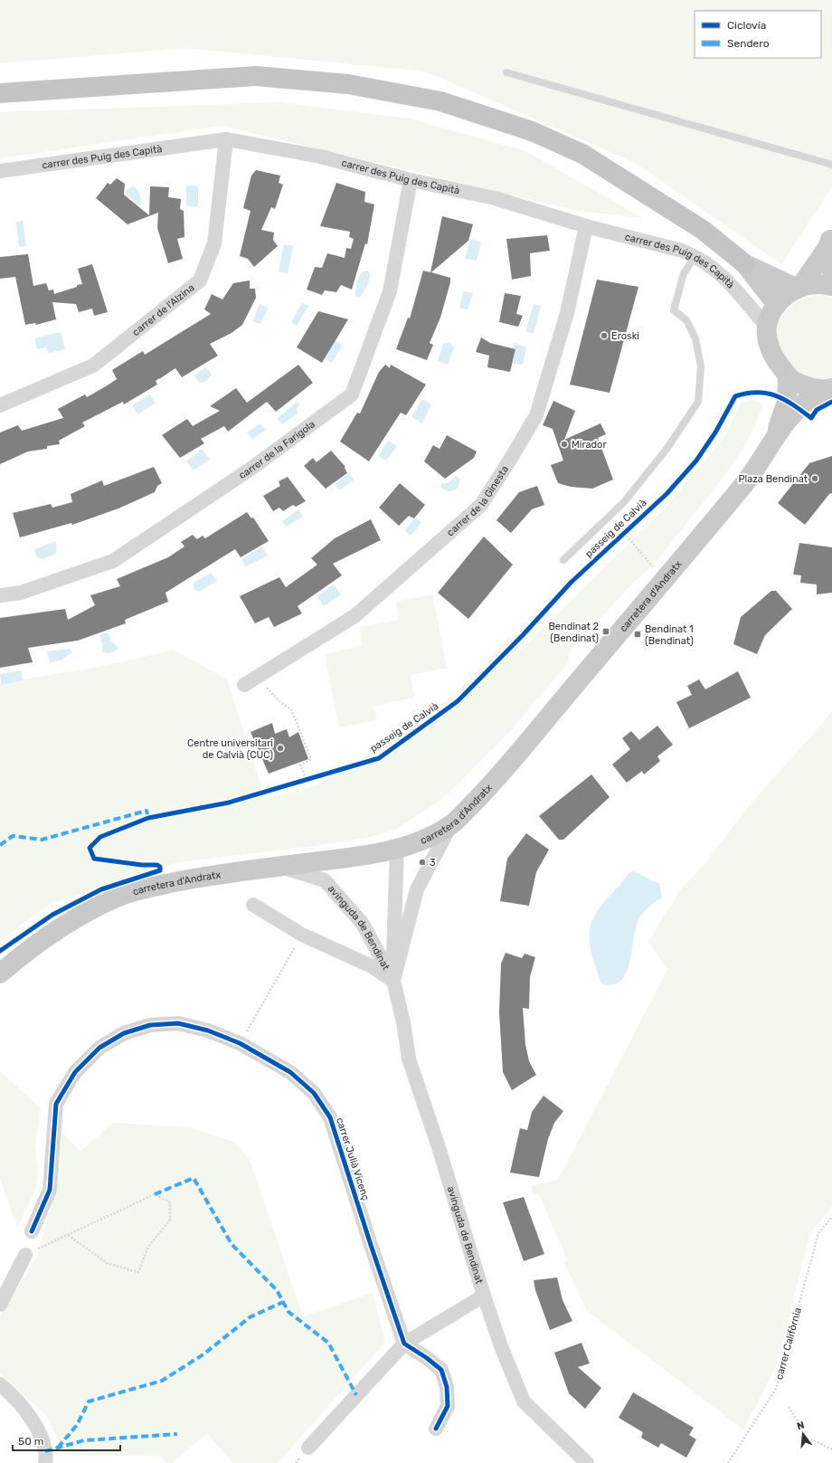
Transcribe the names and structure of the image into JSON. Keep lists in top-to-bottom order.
{
  "streets": {
    "main road": ["carretera d'Andratx"],
    "street": [
      "carrer des Puig des Capità",
      "carrer de l'Alzina",
      "carrer de la Farigola",
      "carrer de la Ginesta",
      "avinguda de Bendinat",
      "carrer Julià Vicenç"
    ],
    "path": ["carrer Califòrnia"],
    "cycle path": ["passeig de Calvià"]
  },
  "crossings": [
    ["carrer des Puig des Capità", "carrer de l'Alzina"],
    ["carrer des Puig des Capità", "carrer de la Farigola"],
    ["carrer des Puig des Capità", "carrer de la Ginesta"],
    ["carretera d'Andratx", "avinguda de Bendinat"]
  ],
  "places": {
    "other": [
      "Eroski",
      "Mirador",
      "Plaza Bendinat",
      "Centre universitari de Calvià (CUC)",
      "3"
    ],
    "transit": ["Bendinat 2 (Bendinat)", "Bendinat 1 (Bendinat)"]
  },
  "legend": ["Ciclovía", "Sendero"],
  "scale_bar": "50 m",
  "north": "top"
}
